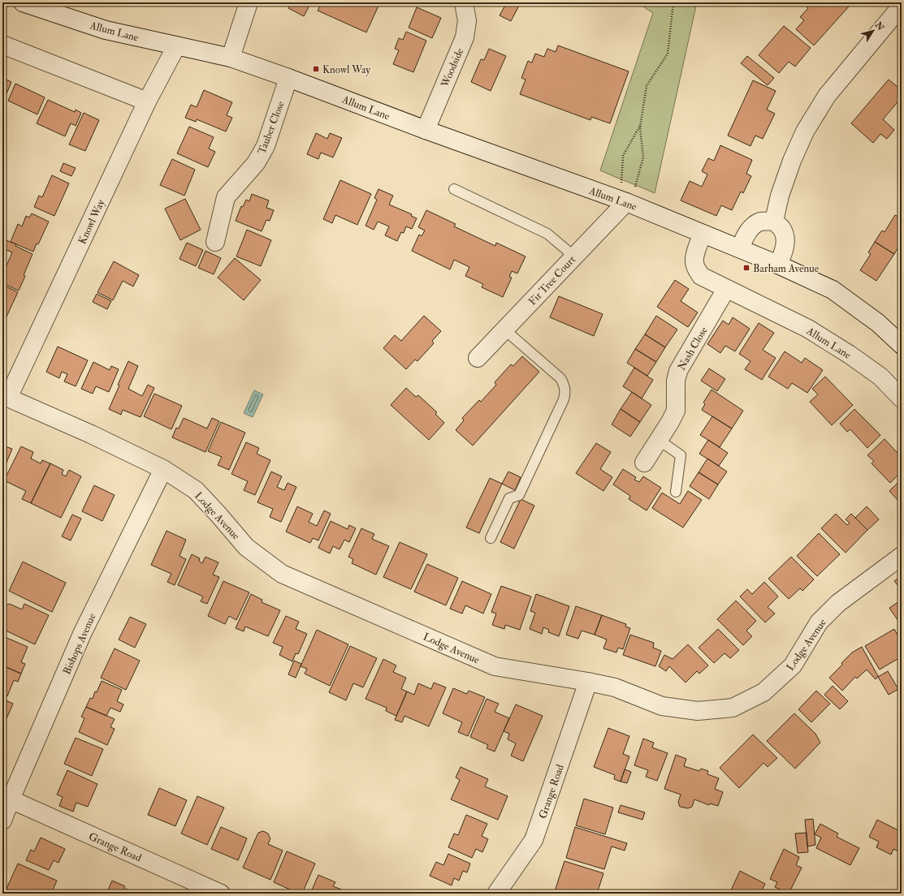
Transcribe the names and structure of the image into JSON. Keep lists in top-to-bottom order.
{
  "streets": {
    "street": [
      "Allum Lane",
      "Woodside",
      "Tauber Close",
      "Knowl Way",
      "Fir Tree Court",
      "Nash Close",
      "Lodge Avenue",
      "Bishops Avenue",
      "Grange Road"
    ]
  },
  "crossings": [
    ["Allum Lane", "Woodside"],
    ["Allum Lane", "Tauber Close"],
    ["Allum Lane", "Knowl Way"],
    ["Allum Lane", "Fir Tree Court"],
    ["Allum Lane", "Nash Close"],
    ["Knowl Way", "Lodge Avenue"],
    ["Lodge Avenue", "Bishops Avenue"],
    ["Lodge Avenue", "Grange Road"],
    ["Bishops Avenue", "Grange Road"]
  ],
  "places": {
    "transit": ["Knowl Way", "Barham Avenue"]
  },
  "north": "top right"
}
